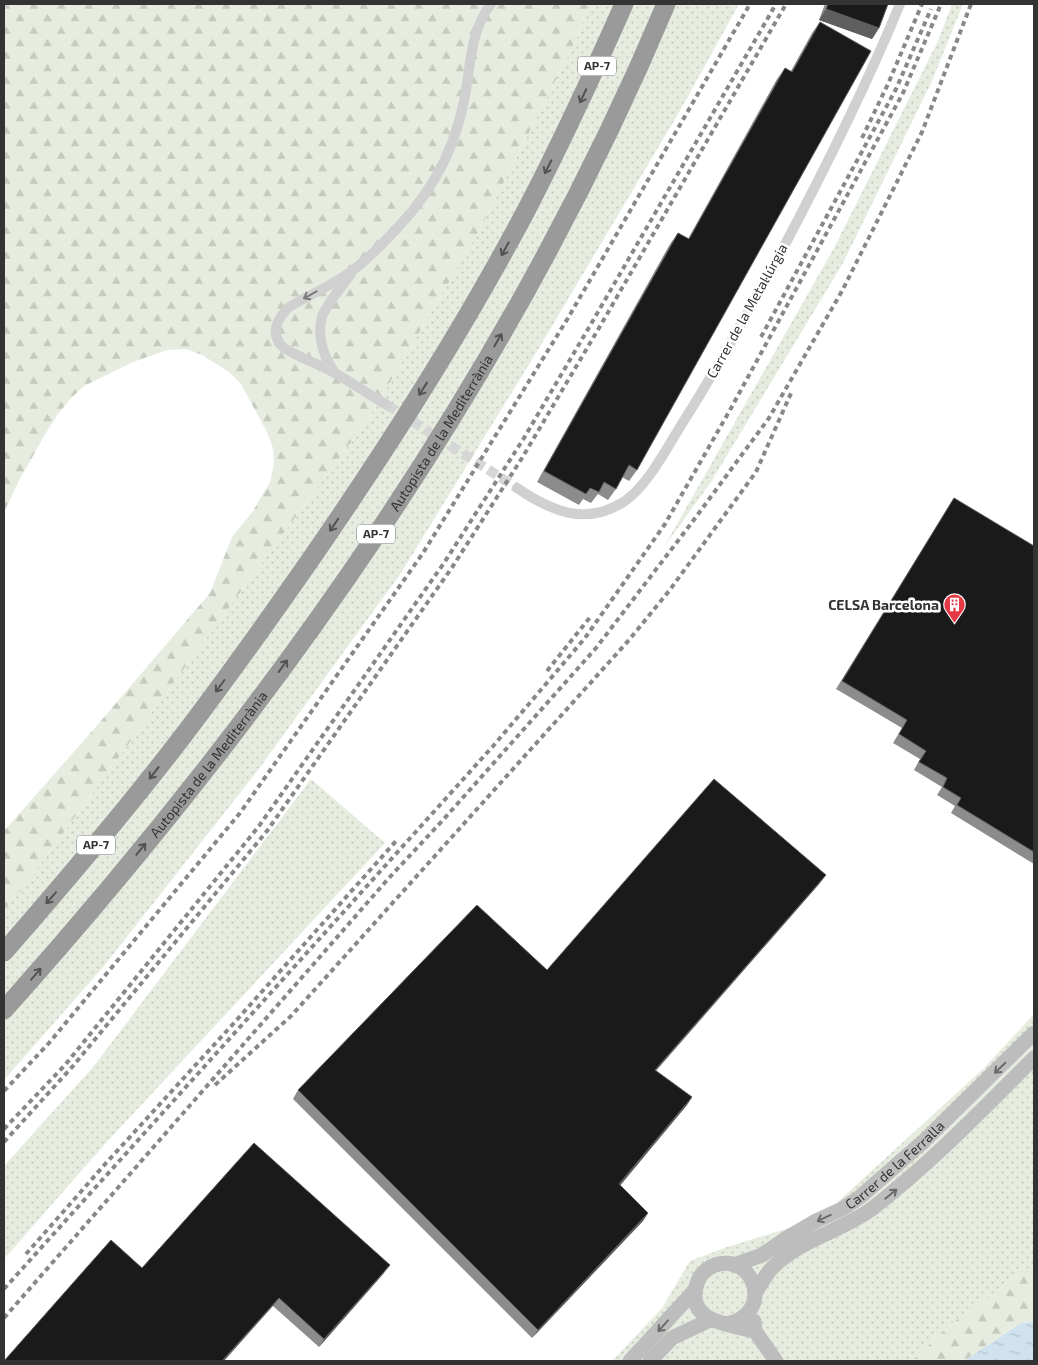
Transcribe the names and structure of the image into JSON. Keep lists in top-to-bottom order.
{
  "streets": {
    "highway": ["AP-7", "Autopista de la Mediterrània"],
    "street": ["Carrer de la Metal·lúrgia", "Carrer de la Ferralla"]
  },
  "places": {
    "building": ["CELSA Barcelona"]
  }
}
